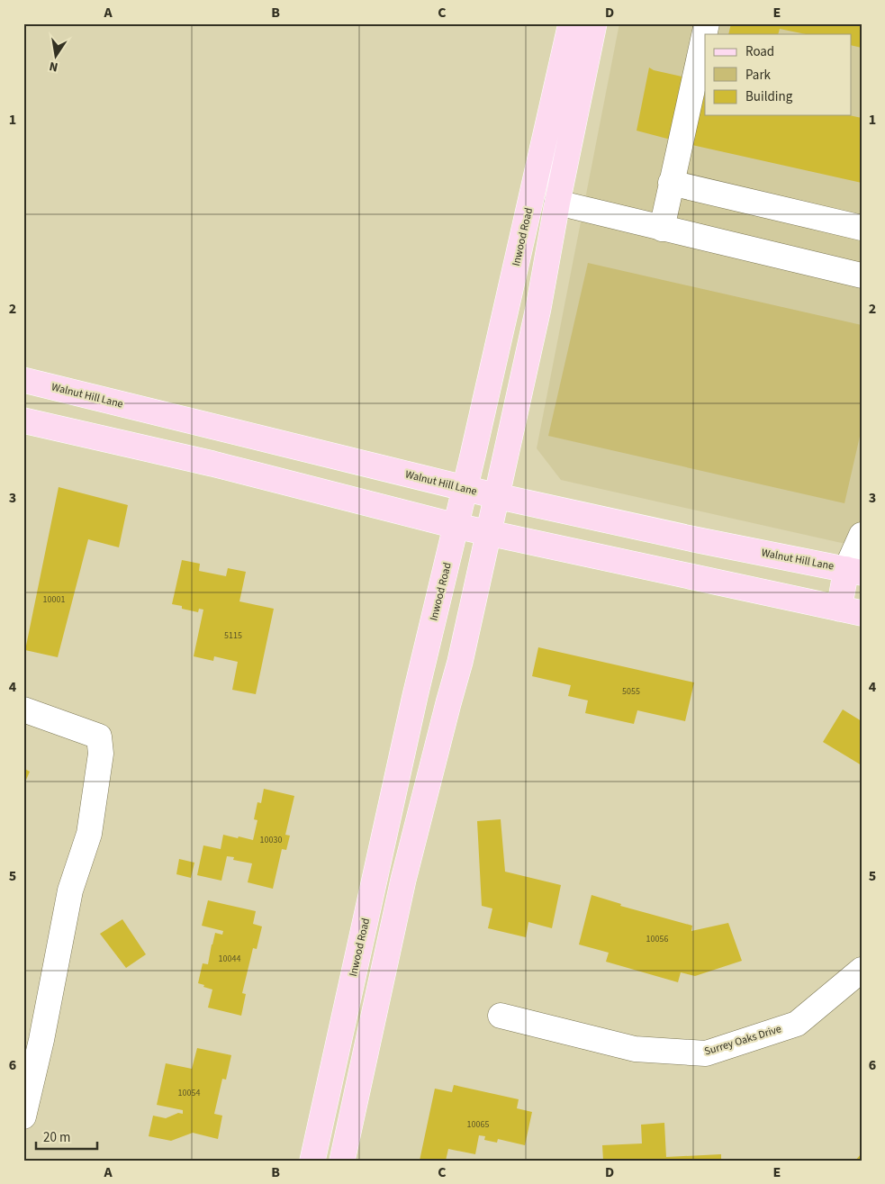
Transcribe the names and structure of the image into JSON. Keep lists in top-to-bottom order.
{
  "streets": {
    "main road": ["Inwood Road", "Walnut Hill Lane"],
    "street": ["Surrey Oaks Drive"]
  },
  "crossings": [
    ["Inwood Road", "Walnut Hill Lane"]
  ],
  "house_numbers": [
    "10001",
    "5115",
    "5055",
    "10030",
    "10056",
    "10044",
    "10054",
    "10065"
  ],
  "legend": ["Road", "Park", "Building"],
  "scale_bar": "20 m",
  "north": "bottom",
  "grid": {
    "columns": [
      "A",
      "B",
      "C",
      "D",
      "E"
    ],
    "rows": [
      "1",
      "2",
      "3",
      "4",
      "5",
      "6"
    ]
  }
}
